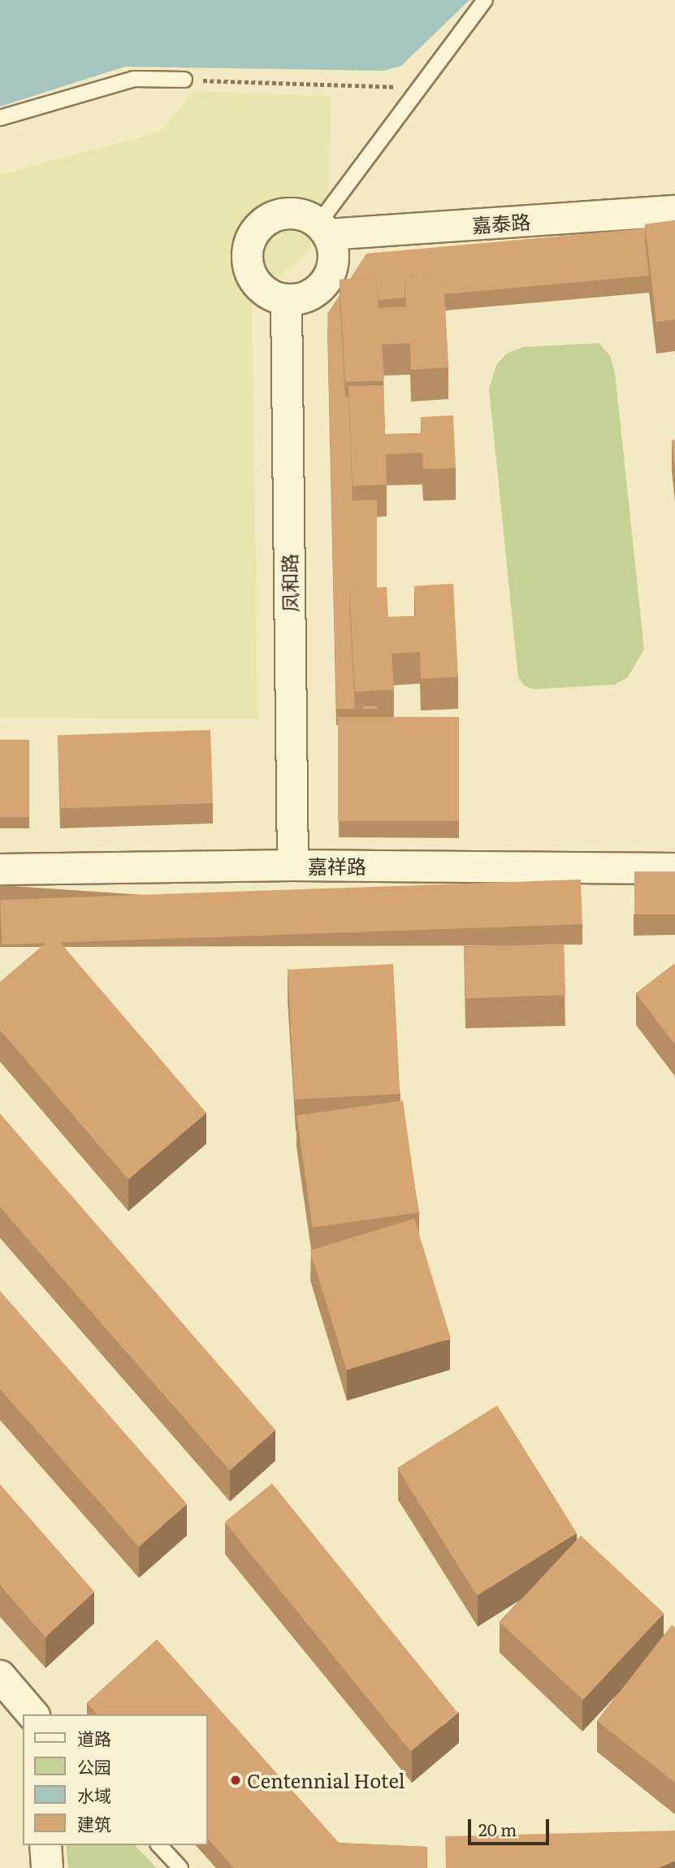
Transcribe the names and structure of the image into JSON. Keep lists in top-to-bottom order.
{
  "streets": {
    "street": ["嘉泰路", "凤和路", "嘉祥路"]
  },
  "crossings": [
    ["嘉泰路", "凤和路"],
    ["凤和路", "嘉祥路"]
  ],
  "places": ["Centennial Hotel"],
  "legend": [
    "道路",
    "公园",
    "水域",
    "建筑"
  ],
  "scale_bar": "20 m"
}
